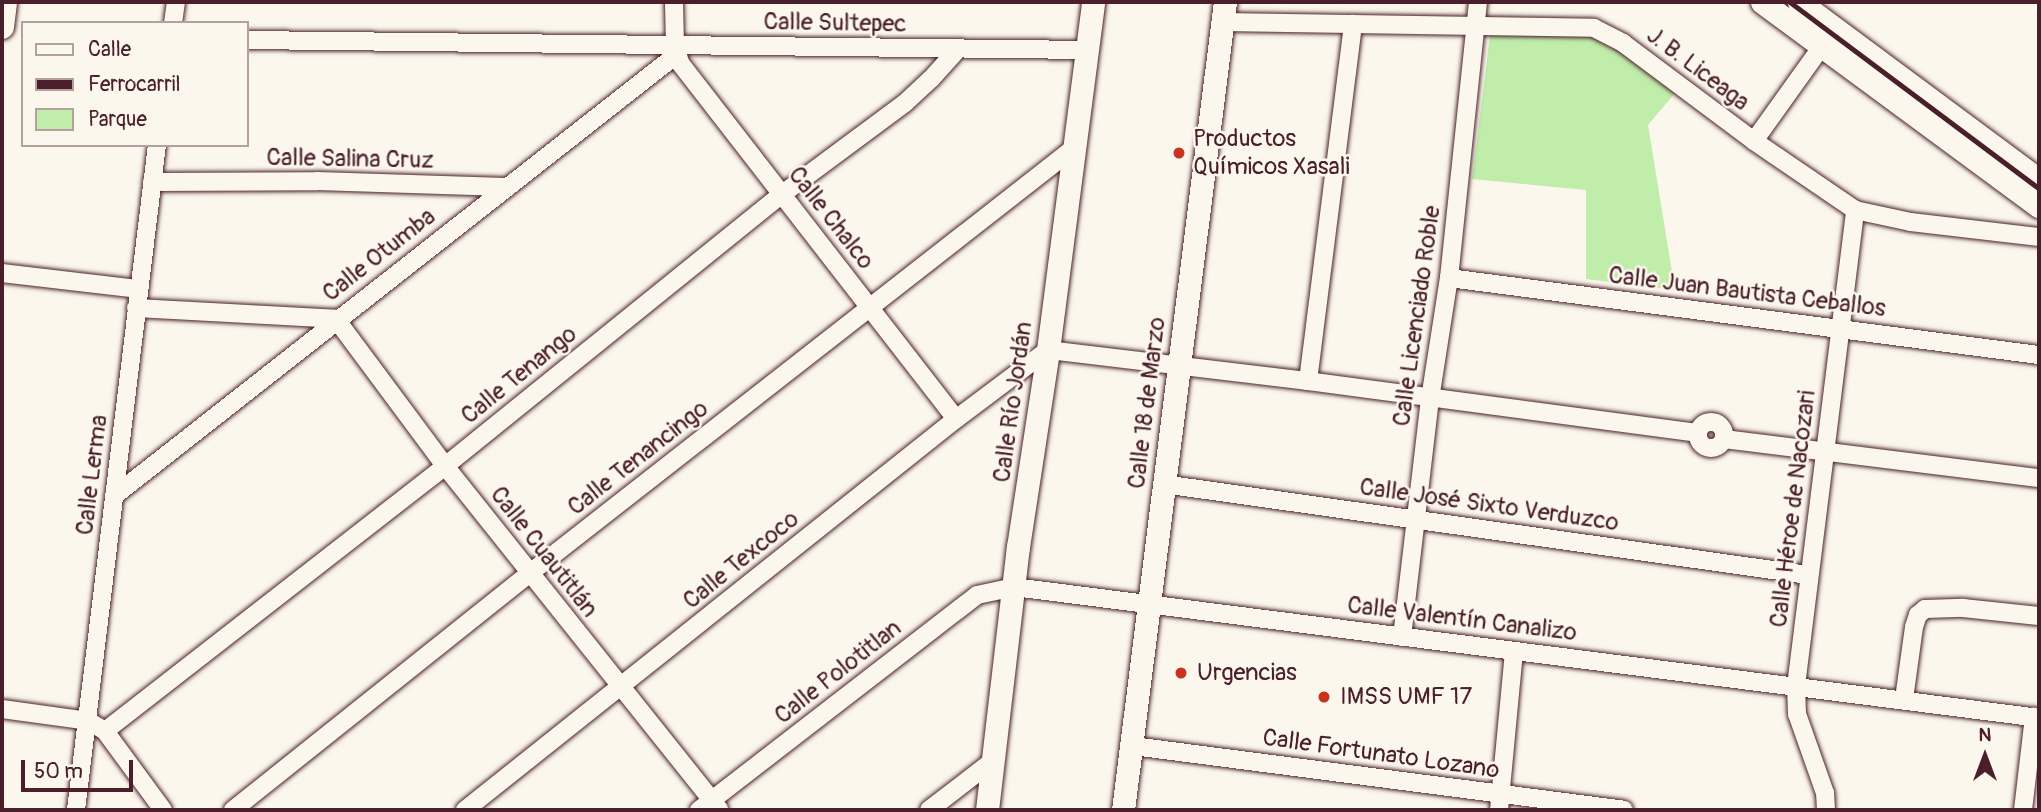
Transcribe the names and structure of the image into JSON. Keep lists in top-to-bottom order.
{
  "streets": {
    "street": [
      "Calle Sultepec",
      "J. B. Liceaga",
      "Calle Salina Cruz",
      "Calle Chalco",
      "Calle Otumba",
      "Calle Juan Bautista Ceballos",
      "Calle Licenciado Roble",
      "Calle Tenango",
      "Calle Río Jordán",
      "Calle 18 de Marzo",
      "Calle Tenancingo",
      "Calle Lerma",
      "Calle José Sixto Verduzco",
      "Calle Héroe de Nacozari",
      "Calle Cuautitlán",
      "Calle Texcoco",
      "Calle Valentín Canalizo",
      "Calle Polotitlan",
      "Calle Fortunato Lozano"
    ]
  },
  "crossings": [
    ["Calle Sultepec", "Calle Chalco"],
    ["Calle Sultepec", "Calle Otumba"],
    ["Calle Sultepec", "Calle Tenango"],
    ["Calle Sultepec", "Calle Río Jordán"],
    ["J. B. Liceaga", "Calle Licenciado Roble"],
    ["J. B. Liceaga", "Calle 18 de Marzo"],
    ["J. B. Liceaga", "Calle Héroe de Nacozari"],
    ["Calle Salina Cruz", "Calle Otumba"],
    ["Calle Salina Cruz", "Calle Lerma"],
    ["Calle Chalco", "Calle Otumba"],
    ["Calle Chalco", "Calle Tenango"],
    ["Calle Chalco", "Calle Tenancingo"],
    ["Calle Chalco", "Calle Texcoco"],
    ["Calle Otumba", "Calle Lerma"],
    ["Calle Otumba", "Calle Cuautitlán"],
    ["Calle Juan Bautista Ceballos", "Calle Licenciado Roble"],
    ["Calle Juan Bautista Ceballos", "Calle Héroe de Nacozari"],
    ["Calle Licenciado Roble", "Calle José Sixto Verduzco"],
    ["Calle Licenciado Roble", "Calle Valentín Canalizo"],
    ["Calle Tenango", "Calle Cuautitlán"],
    ["Calle Río Jordán", "Calle Tenancingo"],
    ["Calle Río Jordán", "Calle Texcoco"],
    ["Calle Río Jordán", "Calle Valentín Canalizo"],
    ["Calle Río Jordán", "Calle Polotitlan"],
    ["Calle 18 de Marzo", "Calle José Sixto Verduzco"],
    ["Calle 18 de Marzo", "Calle Valentín Canalizo"],
    ["Calle 18 de Marzo", "Calle Fortunato Lozano"],
    ["Calle Tenancingo", "Calle Cuautitlán"],
    ["Calle José Sixto Verduzco", "Calle Héroe de Nacozari"],
    ["Calle Héroe de Nacozari", "Calle Valentín Canalizo"],
    ["Calle Cuautitlán", "Calle Texcoco"],
    ["Calle Cuautitlán", "Calle Polotitlan"],
    ["Calle Valentín Canalizo", "Calle Polotitlan"]
  ],
  "places": ["Productos Químicos Xasali", "Urgencias", "IMSS UMF 17"],
  "legend": ["Calle", "Ferrocarril", "Parque"],
  "scale_bar": "50 m",
  "north": "top"
}
